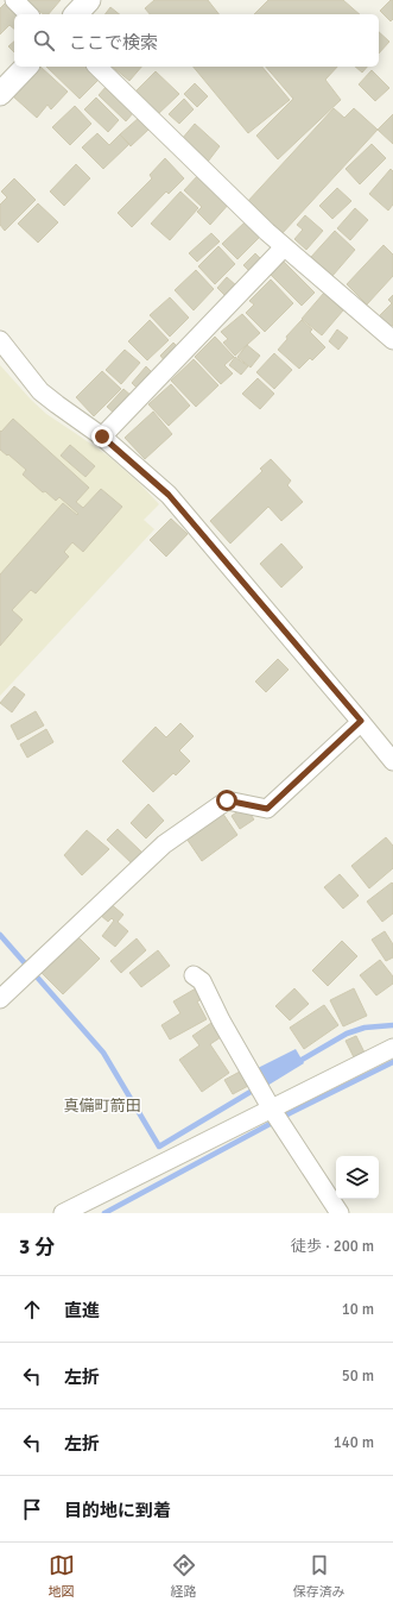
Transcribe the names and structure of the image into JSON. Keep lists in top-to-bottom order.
{
  "districts": ["真備町箭田"],
  "page": {
    "search": "ここで検索",
    "heading": ["3 分", "徒歩 · 200 m"],
    "list": [
      ["直進", "10 m"],
      ["左折", "50 m"],
      ["左折", "140 m"],
      "目的地に到着"
    ],
    "nav": ["地図", "経路", "保存済み"]
  }
}
